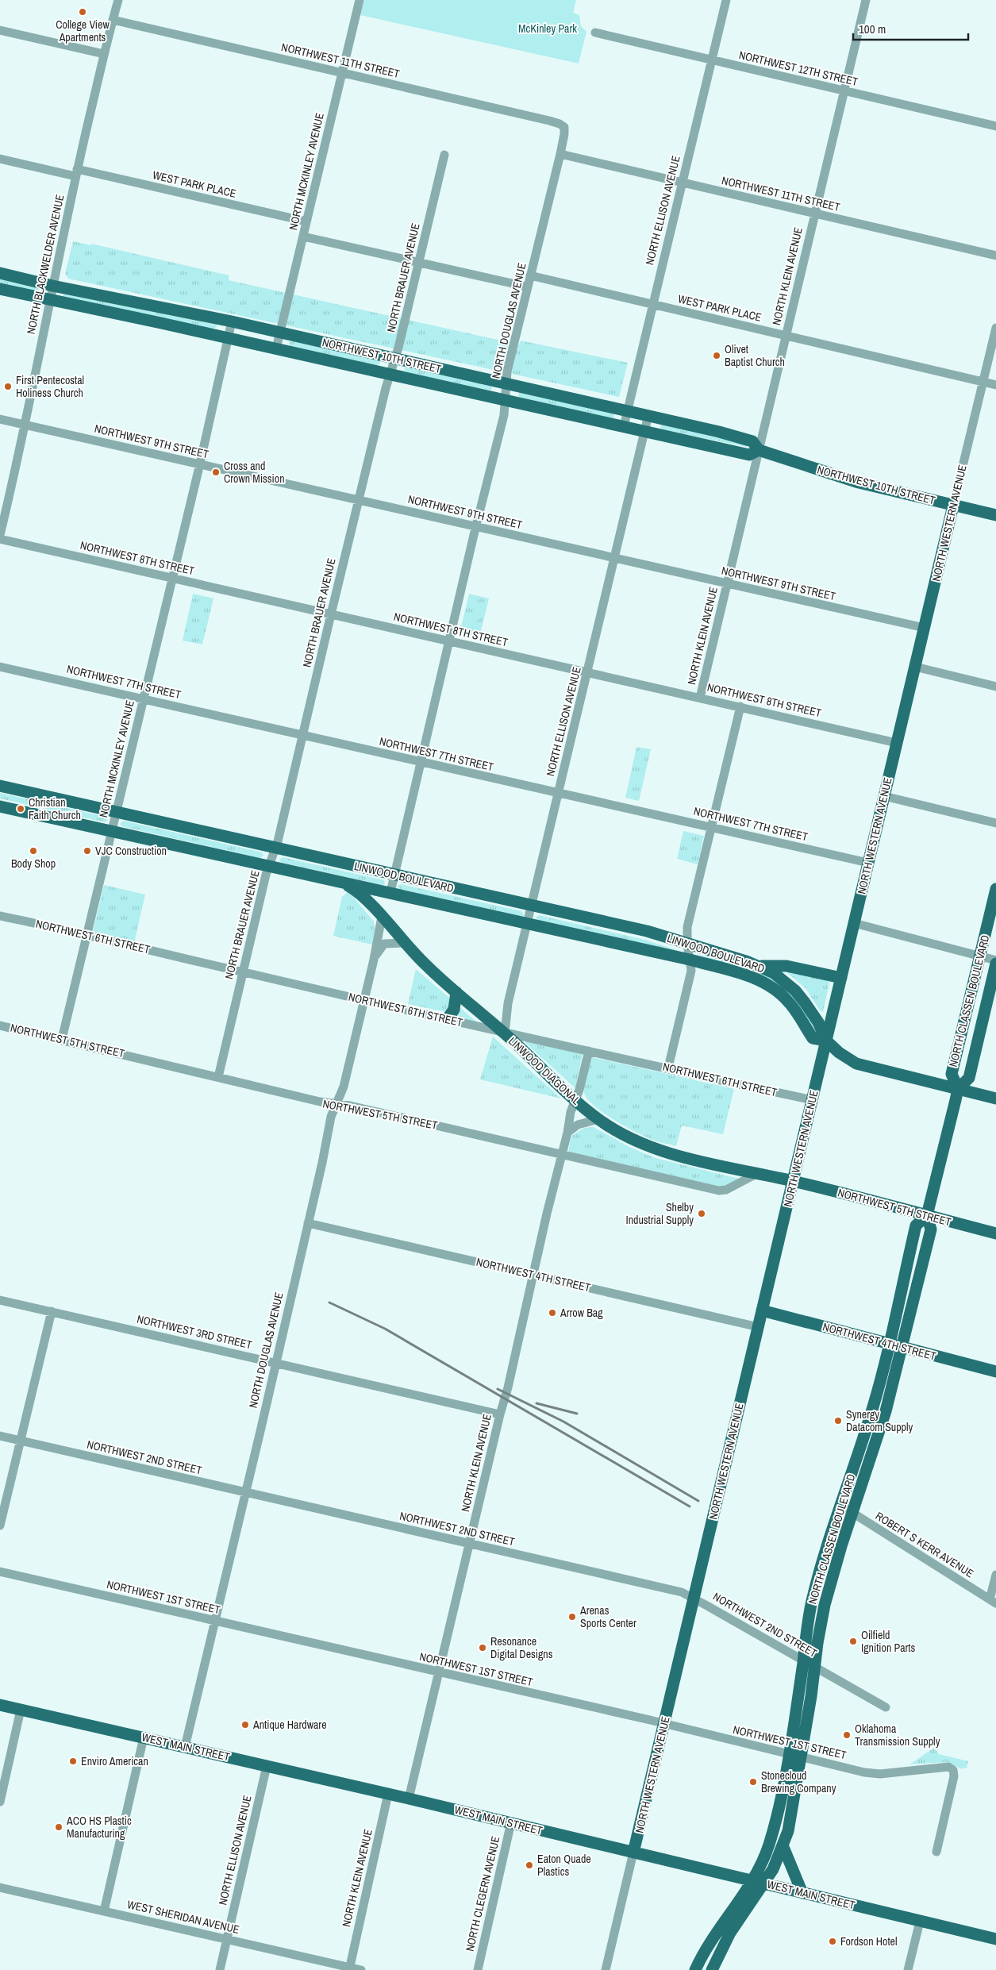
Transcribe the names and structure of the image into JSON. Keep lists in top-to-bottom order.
{
  "streets": {
    "main road": [
      "NORTHWEST 10TH STREET",
      "NORTH WESTERN AVENUE",
      "LINWOOD BOULEVARD",
      "NORTH CLASSEN BOULEVARD",
      "NORTHWEST 5TH STREET",
      "LINWOOD DIAGONAL",
      "NORTHWEST 4TH STREET",
      "WEST MAIN STREET"
    ],
    "street": [
      "NORTHWEST 11TH STREET",
      "NORTHWEST 12TH STREET",
      "NORTH MCKINLEY AVENUE",
      "WEST PARK PLACE",
      "NORTH ELLISON AVENUE",
      "NORTH BLACKWELDER AVENUE",
      "NORTH KLEIN AVENUE",
      "NORTH BRAUER AVENUE",
      "NORTH DOUGLAS AVENUE",
      "NORTHWEST 9TH STREET",
      "NORTHWEST 8TH STREET",
      "NORTHWEST 7TH STREET",
      "NORTHWEST 6TH STREET",
      "NORTHWEST 3RD STREET",
      "NORTHWEST 2ND STREET",
      "ROBERT S KERR AVENUE",
      "NORTHWEST 1ST STREET",
      "NORTH CLEGERN AVENUE",
      "WEST SHERIDAN AVENUE"
    ]
  },
  "crossings": [
    ["NORTHWEST 11TH STREET", "NORTH MCKINLEY AVENUE"],
    ["NORTHWEST 11TH STREET", "NORTH ELLISON AVENUE"],
    ["NORTHWEST 11TH STREET", "NORTH BLACKWELDER AVENUE"],
    ["NORTHWEST 11TH STREET", "NORTH KLEIN AVENUE"],
    ["NORTHWEST 11TH STREET", "NORTH DOUGLAS AVENUE"],
    ["NORTHWEST 12TH STREET", "NORTH ELLISON AVENUE"],
    ["NORTHWEST 12TH STREET", "NORTH KLEIN AVENUE"],
    ["NORTH MCKINLEY AVENUE", "WEST PARK PLACE"],
    ["NORTH MCKINLEY AVENUE", "NORTHWEST 10TH STREET"],
    ["NORTH MCKINLEY AVENUE", "NORTHWEST 9TH STREET"],
    ["NORTH MCKINLEY AVENUE", "NORTHWEST 8TH STREET"],
    ["NORTH MCKINLEY AVENUE", "NORTHWEST 7TH STREET"],
    ["NORTH MCKINLEY AVENUE", "LINWOOD BOULEVARD"],
    ["NORTH MCKINLEY AVENUE", "NORTHWEST 6TH STREET"],
    ["NORTH MCKINLEY AVENUE", "NORTHWEST 5TH STREET"],
    ["WEST PARK PLACE", "NORTH ELLISON AVENUE"],
    ["WEST PARK PLACE", "NORTH BLACKWELDER AVENUE"],
    ["WEST PARK PLACE", "NORTH KLEIN AVENUE"],
    ["WEST PARK PLACE", "NORTH DOUGLAS AVENUE"],
    ["WEST PARK PLACE", "NORTH WESTERN AVENUE"],
    ["NORTH ELLISON AVENUE", "NORTHWEST 10TH STREET"],
    ["NORTH ELLISON AVENUE", "NORTHWEST 9TH STREET"],
    ["NORTH ELLISON AVENUE", "NORTHWEST 8TH STREET"],
    ["NORTH ELLISON AVENUE", "NORTHWEST 7TH STREET"],
    ["NORTH ELLISON AVENUE", "LINWOOD BOULEVARD"],
    ["NORTH ELLISON AVENUE", "NORTHWEST 6TH STREET"],
    ["NORTH ELLISON AVENUE", "LINWOOD DIAGONAL"],
    ["NORTH ELLISON AVENUE", "WEST MAIN STREET"],
    ["NORTH ELLISON AVENUE", "WEST SHERIDAN AVENUE"],
    ["NORTH BLACKWELDER AVENUE", "NORTHWEST 10TH STREET"],
    ["NORTH BLACKWELDER AVENUE", "NORTHWEST 9TH STREET"],
    ["NORTH KLEIN AVENUE", "NORTHWEST 10TH STREET"],
    ["NORTH KLEIN AVENUE", "NORTHWEST 9TH STREET"],
    ["NORTH KLEIN AVENUE", "NORTHWEST 8TH STREET"],
    ["NORTH KLEIN AVENUE", "NORTHWEST 6TH STREET"],
    ["NORTH KLEIN AVENUE", "NORTHWEST 5TH STREET"],
    ["NORTH KLEIN AVENUE", "LINWOOD DIAGONAL"],
    ["NORTH KLEIN AVENUE", "NORTHWEST 4TH STREET"],
    ["NORTH KLEIN AVENUE", "NORTHWEST 3RD STREET"],
    ["NORTH KLEIN AVENUE", "NORTHWEST 2ND STREET"],
    ["NORTH KLEIN AVENUE", "NORTHWEST 1ST STREET"],
    ["NORTH KLEIN AVENUE", "WEST MAIN STREET"],
    ["NORTH KLEIN AVENUE", "WEST SHERIDAN AVENUE"],
    ["NORTH BRAUER AVENUE", "NORTHWEST 10TH STREET"],
    ["NORTH BRAUER AVENUE", "NORTHWEST 9TH STREET"],
    ["NORTH BRAUER AVENUE", "NORTHWEST 8TH STREET"],
    ["NORTH BRAUER AVENUE", "NORTHWEST 7TH STREET"],
    ["NORTH BRAUER AVENUE", "LINWOOD BOULEVARD"],
    ["NORTH BRAUER AVENUE", "NORTHWEST 6TH STREET"],
    ["NORTH BRAUER AVENUE", "NORTHWEST 5TH STREET"],
    ["NORTH DOUGLAS AVENUE", "NORTHWEST 10TH STREET"],
    ["NORTH DOUGLAS AVENUE", "NORTHWEST 9TH STREET"],
    ["NORTH DOUGLAS AVENUE", "NORTHWEST 8TH STREET"],
    ["NORTH DOUGLAS AVENUE", "NORTHWEST 7TH STREET"],
    ["NORTH DOUGLAS AVENUE", "LINWOOD BOULEVARD"],
    ["NORTH DOUGLAS AVENUE", "NORTHWEST 6TH STREET"],
    ["NORTH DOUGLAS AVENUE", "NORTHWEST 5TH STREET"],
    ["NORTH DOUGLAS AVENUE", "LINWOOD DIAGONAL"],
    ["NORTH DOUGLAS AVENUE", "NORTHWEST 4TH STREET"],
    ["NORTH DOUGLAS AVENUE", "NORTHWEST 3RD STREET"],
    ["NORTH DOUGLAS AVENUE", "NORTHWEST 2ND STREET"],
    ["NORTH DOUGLAS AVENUE", "NORTHWEST 1ST STREET"],
    ["NORTH DOUGLAS AVENUE", "WEST MAIN STREET"],
    ["NORTHWEST 10TH STREET", "NORTH WESTERN AVENUE"],
    ["NORTHWEST 9TH STREET", "NORTH WESTERN AVENUE"],
    ["NORTH WESTERN AVENUE", "NORTHWEST 8TH STREET"],
    ["NORTH WESTERN AVENUE", "NORTHWEST 7TH STREET"],
    ["NORTH WESTERN AVENUE", "LINWOOD BOULEVARD"],
    ["NORTH WESTERN AVENUE", "NORTHWEST 6TH STREET"],
    ["NORTH WESTERN AVENUE", "NORTHWEST 5TH STREET"],
    ["NORTH WESTERN AVENUE", "LINWOOD DIAGONAL"],
    ["NORTH WESTERN AVENUE", "NORTHWEST 4TH STREET"],
    ["NORTH WESTERN AVENUE", "NORTHWEST 2ND STREET"],
    ["NORTH WESTERN AVENUE", "NORTHWEST 1ST STREET"],
    ["NORTH WESTERN AVENUE", "WEST MAIN STREET"],
    ["LINWOOD BOULEVARD", "LINWOOD DIAGONAL"],
    ["NORTHWEST 6TH STREET", "LINWOOD DIAGONAL"],
    ["NORTH CLASSEN BOULEVARD", "NORTHWEST 5TH STREET"],
    ["NORTH CLASSEN BOULEVARD", "NORTHWEST 4TH STREET"],
    ["NORTH CLASSEN BOULEVARD", "NORTHWEST 2ND STREET"],
    ["NORTH CLASSEN BOULEVARD", "ROBERT S KERR AVENUE"],
    ["NORTH CLASSEN BOULEVARD", "NORTHWEST 1ST STREET"],
    ["NORTH CLASSEN BOULEVARD", "WEST MAIN STREET"],
    ["NORTHWEST 5TH STREET", "LINWOOD DIAGONAL"],
    ["WEST MAIN STREET", "NORTH CLEGERN AVENUE"]
  ],
  "parks": ["McKinley Park"],
  "places": [
    "College View Apartments",
    "Olivet Baptist Church",
    "First Pentecostal Holiness Church",
    "Cross and Crown Mission",
    "Christian Faith Church",
    "Body Shop",
    "VJC Construction",
    "Shelby Industrial Supply",
    "Arrow Bag",
    "Synergy Datacom Supply",
    "Arenas Sports Center",
    "Oilfield Ignition Parts",
    "Resonance Digital Designs",
    "Antique Hardware",
    "Oklahoma Transmission Supply",
    "Enviro American",
    "Stonecloud Brewing Company",
    "ACO HS Plastic Manufacturing",
    "Eaton Quade Plastics",
    "Fordson Hotel"
  ],
  "scale_bar": "100 m"
}
